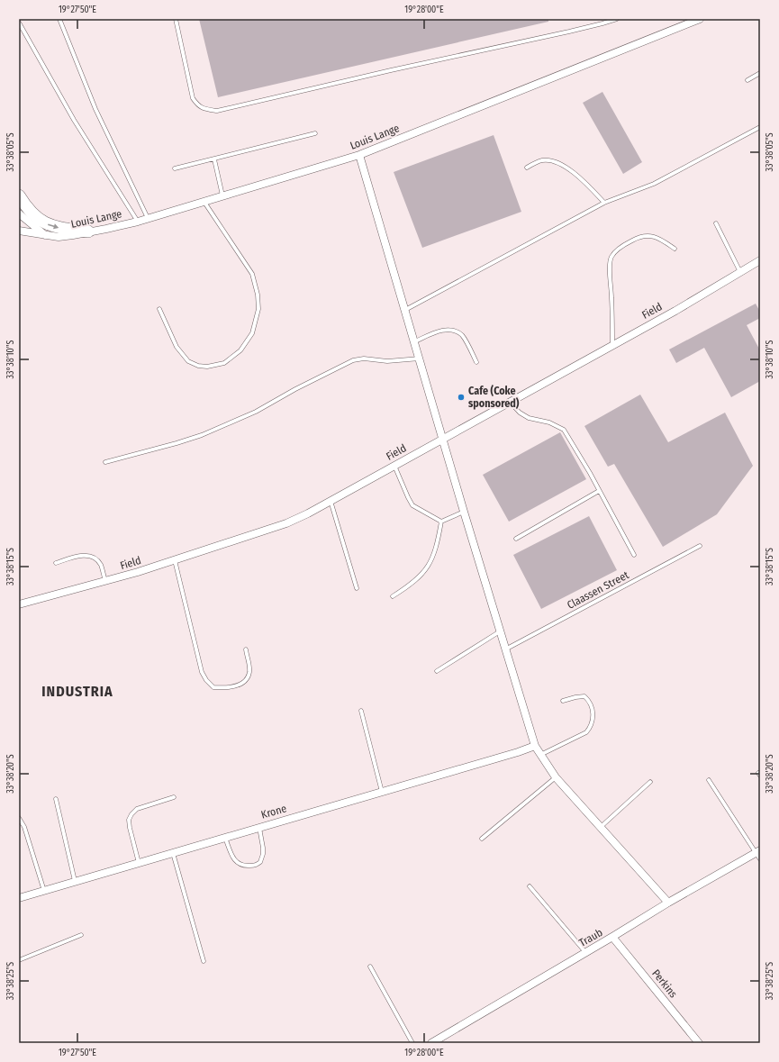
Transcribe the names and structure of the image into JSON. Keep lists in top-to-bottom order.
{
  "streets": {
    "street": [
      "Louis Lange",
      "Field",
      "Krone",
      "Traub",
      "Perkins"
    ],
    "lane": ["Claassen Street"]
  },
  "crossings": [
    ["Traub", "Perkins"]
  ],
  "districts": ["INDUSTRIA"],
  "places": ["Cafe (Coke sponsored)"],
  "coordinates": [
    "19°27'50\"E",
    "19°28'00\"E",
    "33°38'05\"S",
    "33°38'10\"S",
    "33°38'15\"S",
    "33°38'20\"S",
    "33°38'25\"S"
  ]
}
